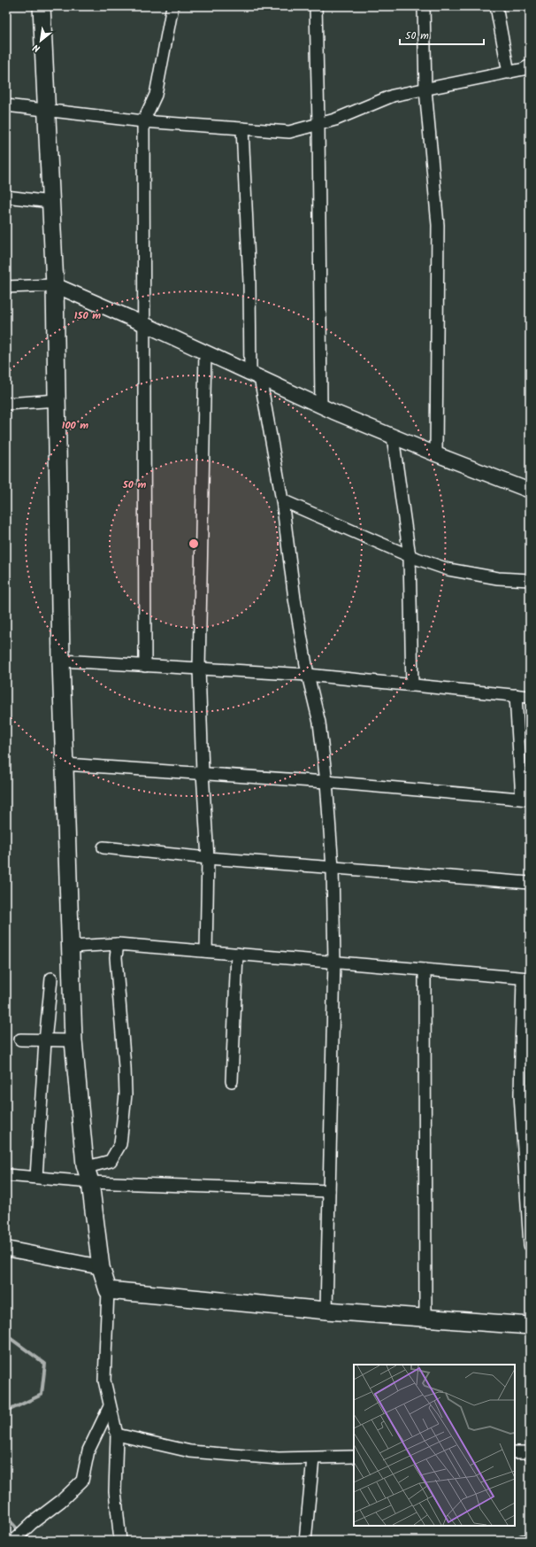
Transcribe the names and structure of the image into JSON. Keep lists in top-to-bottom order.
{
  "scale_bar": "50 m",
  "north": "bottom left",
  "rings": ["150 m", "100 m", "50 m"]
}
